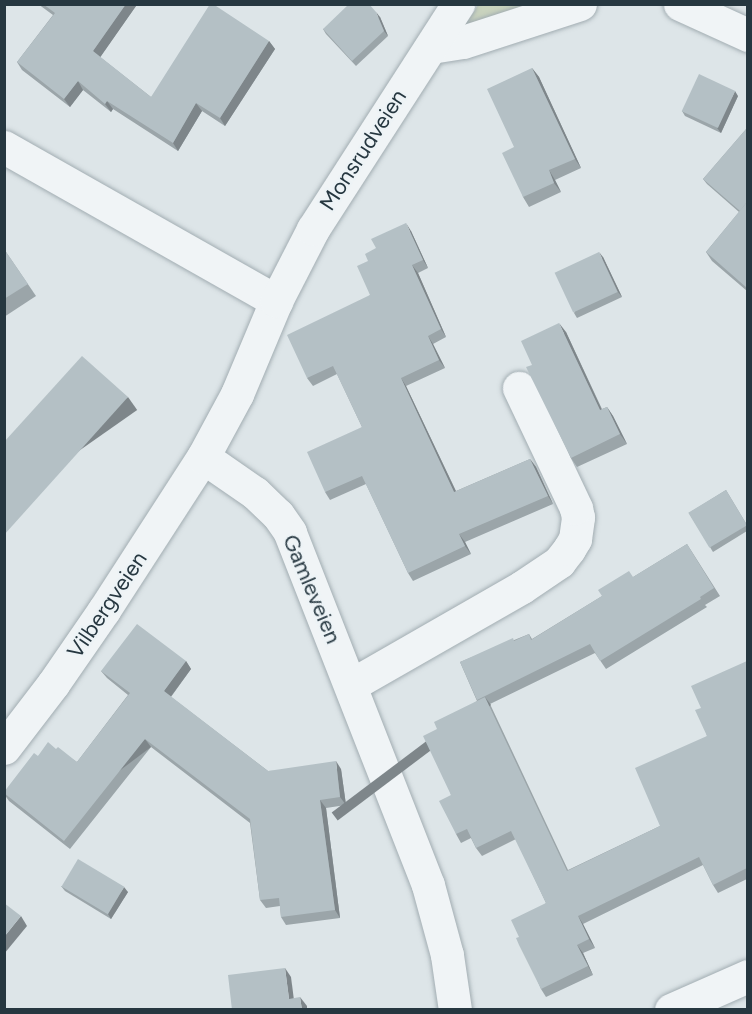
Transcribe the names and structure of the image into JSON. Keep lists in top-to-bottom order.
{
  "streets": {
    "street": ["Monsrudveien", "Gamleveien", "Vilbergveien"]
  },
  "crossings": [
    ["Gamleveien", "Vilbergveien"]
  ]
}
